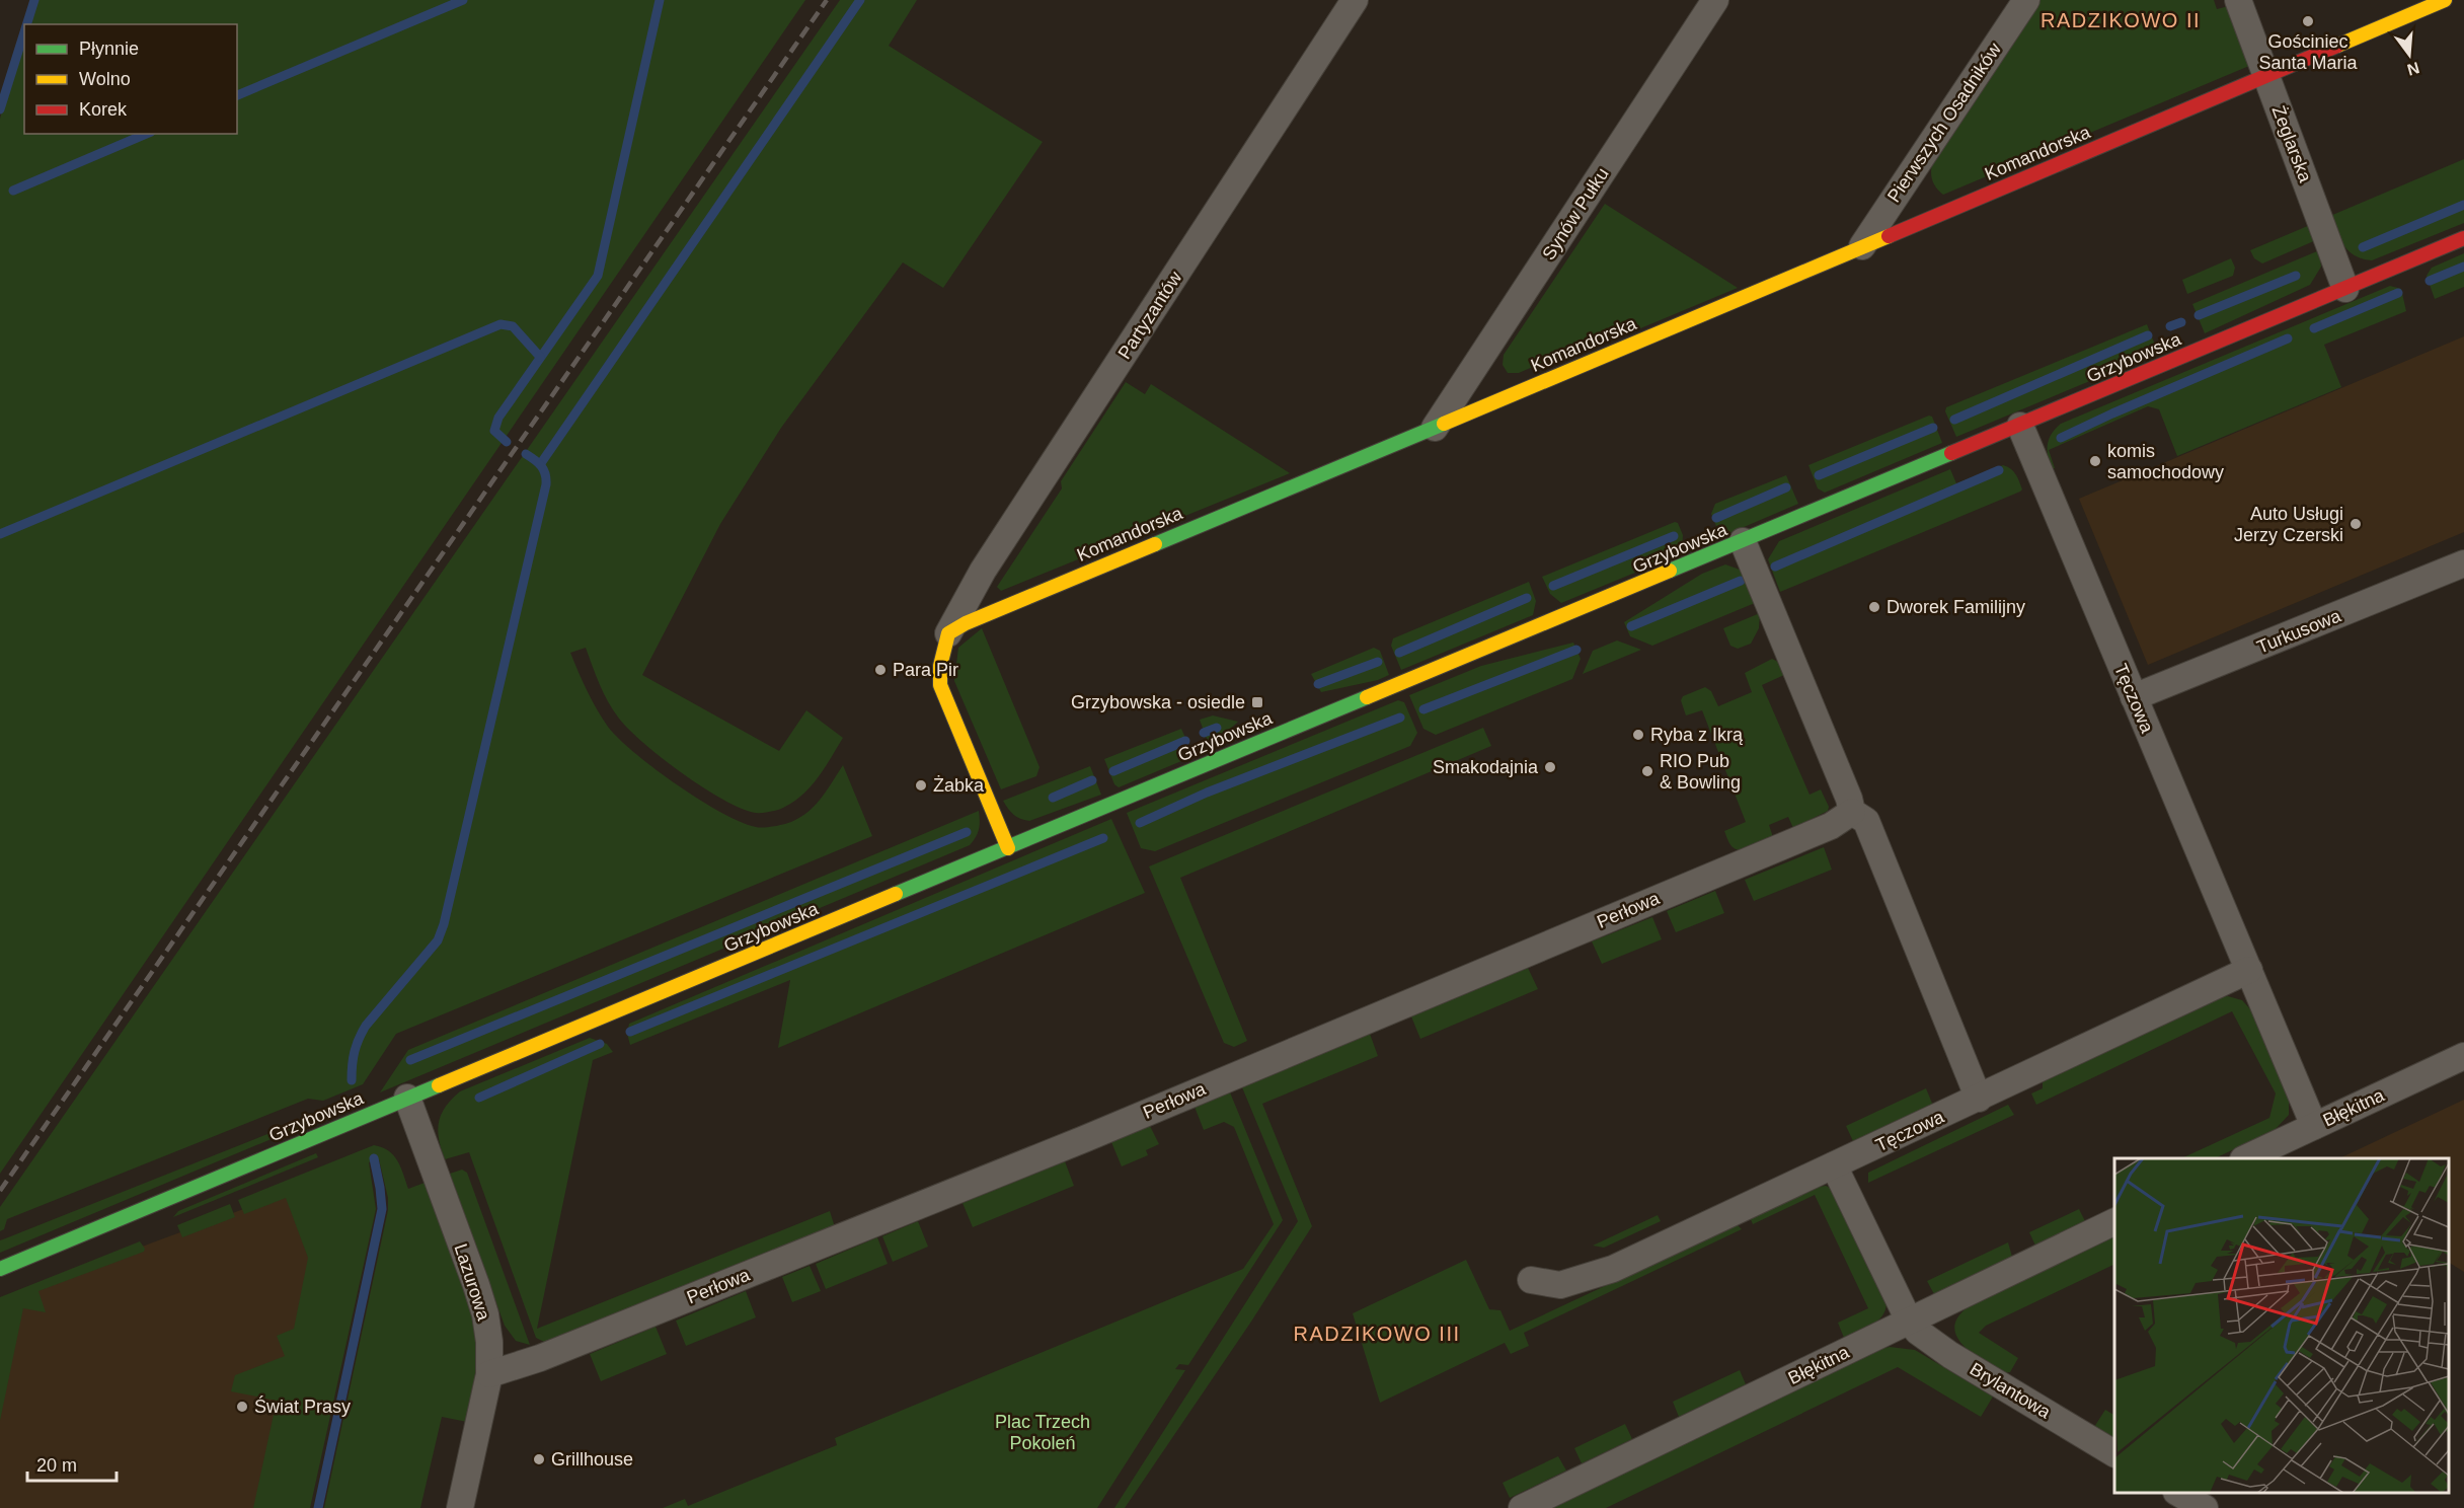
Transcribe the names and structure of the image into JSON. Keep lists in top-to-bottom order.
{
  "streets": {
    "street": [
      "Pierwszych Osadników",
      "Żeglarska",
      "Komandorska",
      "Synów Pułku",
      "Partyzantów",
      "Grzybowska",
      "Turkusowa",
      "Tęczowa",
      "Perłowa",
      "Błękitna",
      "Lazurowa",
      "Brylantowa"
    ]
  },
  "crossings": [
    ["Pierwszych Osadników", "Komandorska"],
    ["Żeglarska", "Komandorska"],
    ["Żeglarska", "Grzybowska"],
    ["Komandorska", "Synów Pułku"],
    ["Komandorska", "Partyzantów"],
    ["Grzybowska", "Tęczowa"],
    ["Grzybowska", "Lazurowa"],
    ["Turkusowa", "Tęczowa"],
    ["Tęczowa", "Błękitna"],
    ["Perłowa", "Lazurowa"],
    ["Błękitna", "Brylantowa"]
  ],
  "districts": ["RADZIKOWO II", "RADZIKOWO III"],
  "parks": ["Plac Trzech Pokoleń"],
  "places": {
    "other": [
      "Gościniec Santa Maria",
      "komis samochodowy",
      "Auto Usługi Jerzy Czerski",
      "Dworek Familijny",
      "Para Pir",
      "Ryba z Ikrą",
      "Smakodajnia",
      "RIO Pub & Bowling",
      "Żabka",
      "Świat Prasy",
      "Grillhouse"
    ],
    "transit": ["Grzybowska - osiedle"]
  },
  "legend": ["Płynnie", "Wolno", "Korek"],
  "scale_bar": "20 m",
  "north": "bottom"
}
